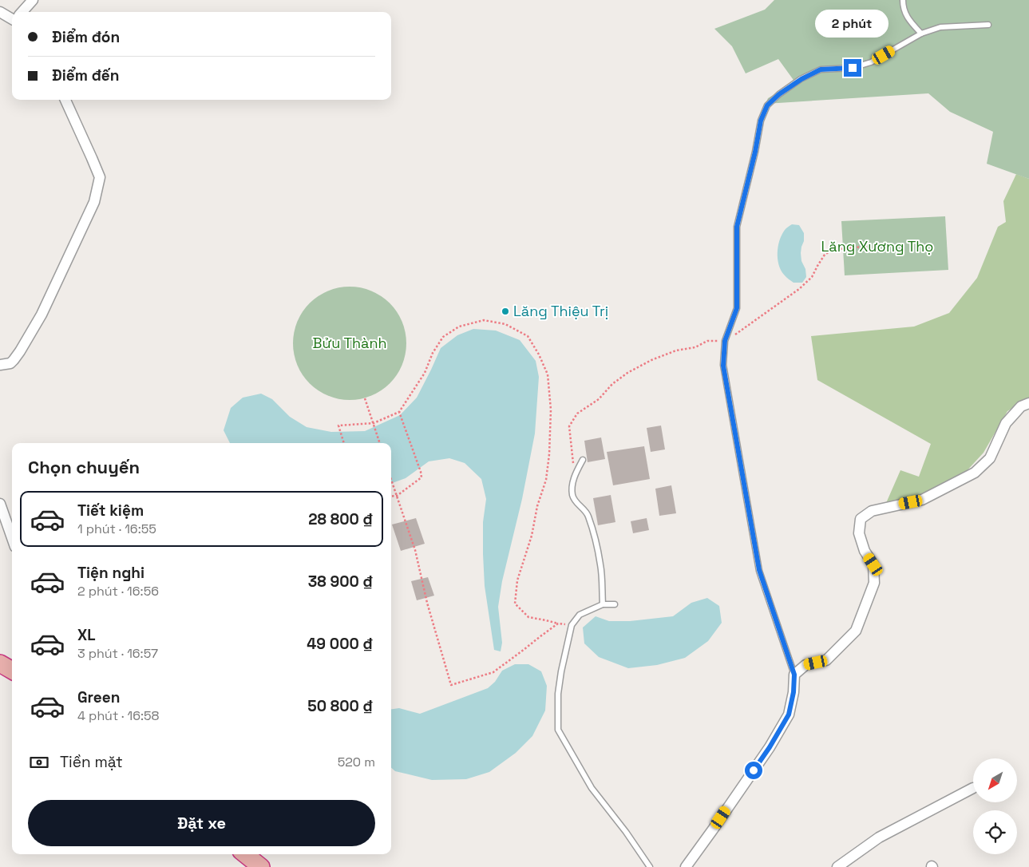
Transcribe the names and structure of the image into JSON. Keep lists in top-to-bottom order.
{
  "parks": ["Lăng Xương Thọ", "Bửu Thành"],
  "places": ["Lăng Thiệu Trị"],
  "north": "bottom left",
  "page": {
    "bubble": "2 phút",
    "banner": ["Điểm đón", "Điểm đến"],
    "heading": "Chọn chuyến",
    "list": [
      {
        "name": "Tiết kiệm",
        "note": "1 phút · 16:55",
        "value": "28 800 ₫"
      },
      {
        "name": "Tiện nghi",
        "note": "2 phút · 16:56",
        "value": "38 900 ₫"
      },
      {
        "name": "XL",
        "note": "3 phút · 16:57",
        "value": "49 000 ₫"
      },
      {
        "name": "Green",
        "note": "4 phút · 16:58",
        "value": "50 800 ₫"
      }
    ],
    "pay": ["Tiền mặt", "520 m"],
    "buttons": "Đặt xe"
  }
}
